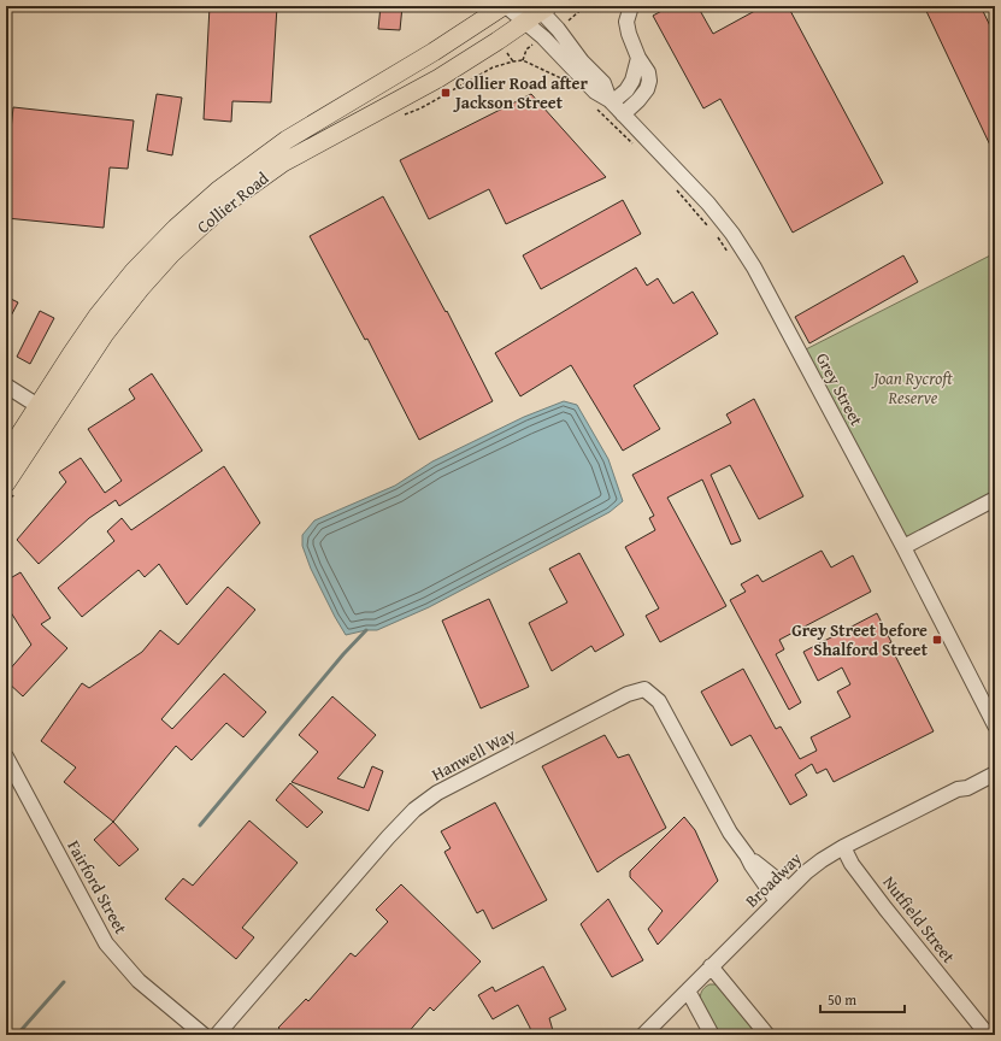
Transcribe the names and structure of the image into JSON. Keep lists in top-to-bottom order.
{
  "streets": {
    "main road": ["Collier Road"],
    "street": [
      "Grey Street",
      "Hanwell Way",
      "Broadway",
      "Fairford Street",
      "Nutfield Street"
    ]
  },
  "crossings": [
    ["Collier Road", "Grey Street"],
    ["Hanwell Way", "Broadway"],
    ["Broadway", "Nutfield Street"]
  ],
  "parks": ["Joan Rycroft Reserve"],
  "places": {
    "transit": ["Collier Road after Jackson Street", "Grey Street before Shalford Street"]
  },
  "scale_bar": "50 m"
}
